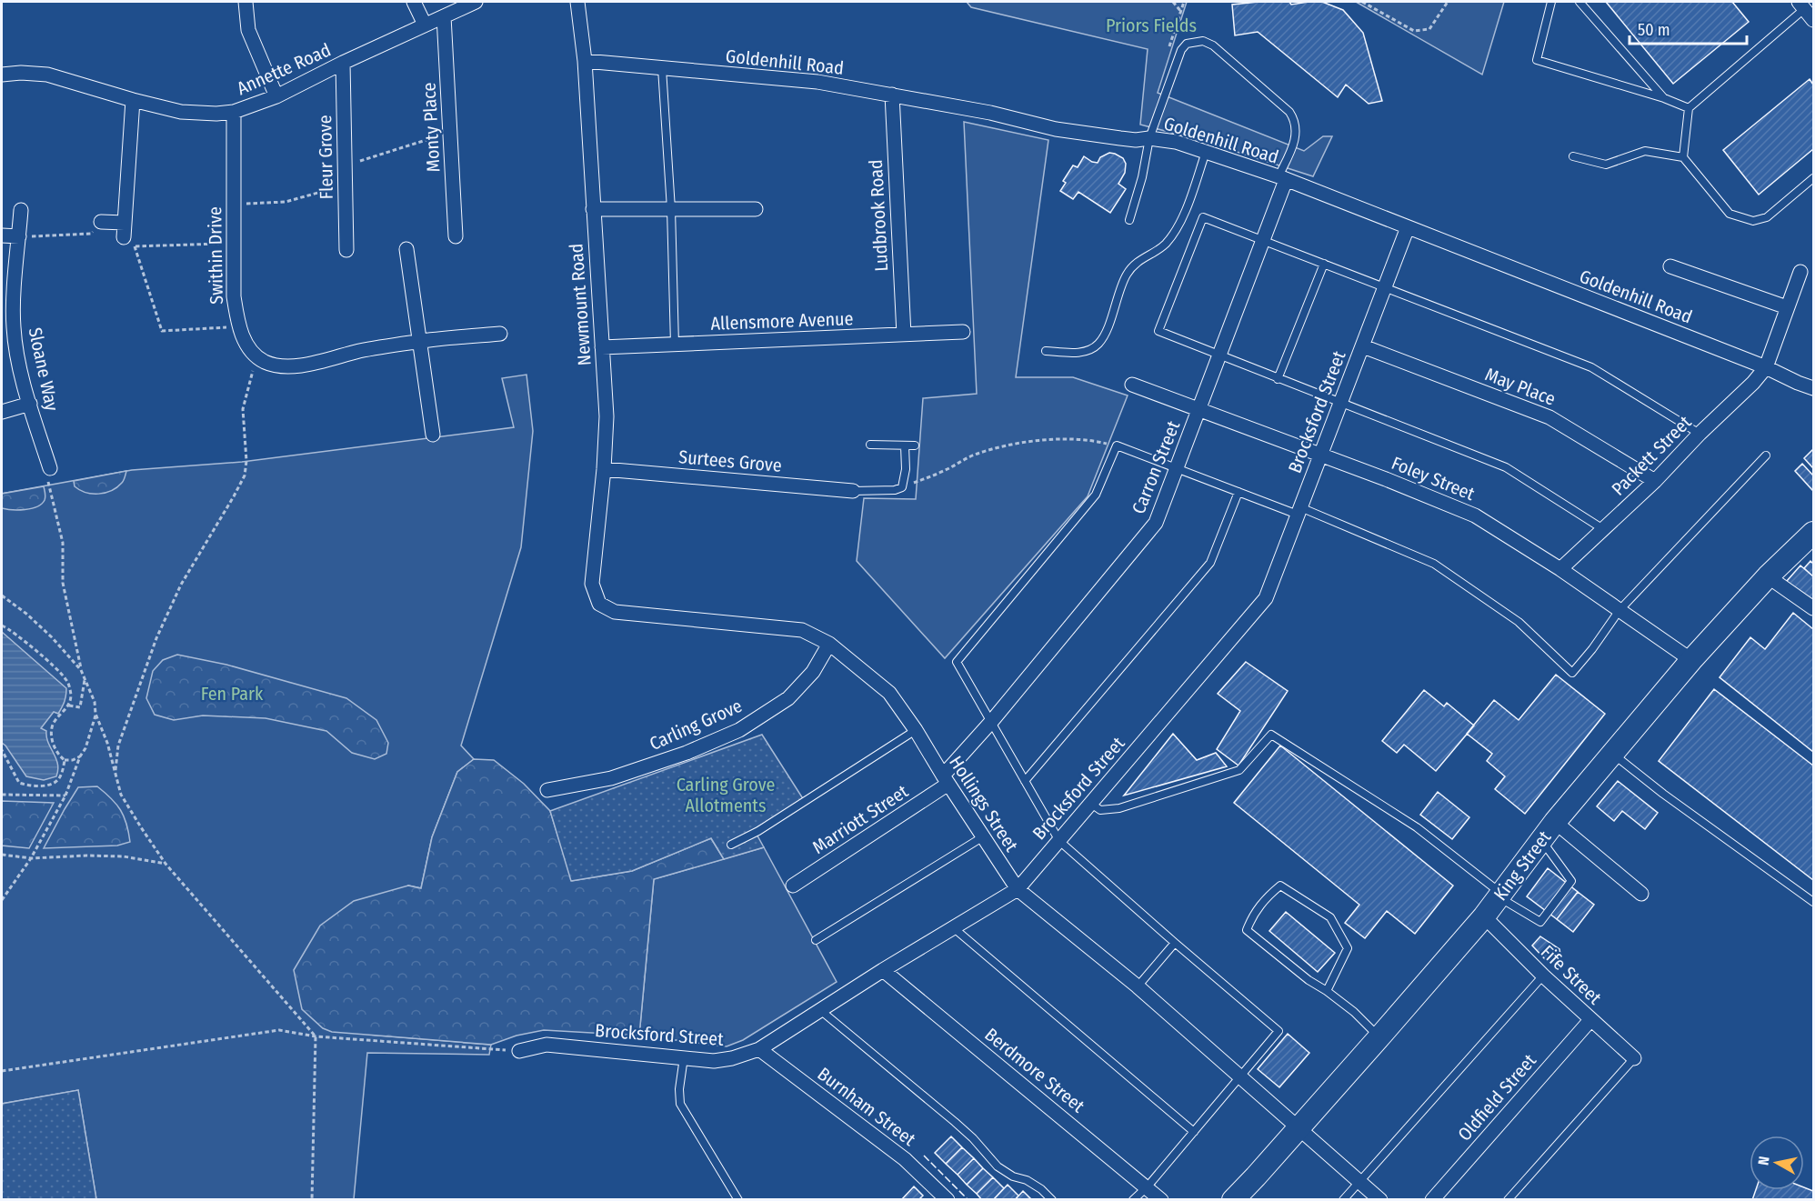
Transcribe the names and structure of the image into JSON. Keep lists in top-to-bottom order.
{
  "streets": {
    "main road": ["King Street"],
    "street": [
      "Goldenhill Road",
      "Annette Road",
      "Monty Place",
      "Fleur Grove",
      "Ludbrook Road",
      "Swithin Drive",
      "Newmount Road",
      "Allensmore Avenue",
      "Sloane Way",
      "May Place",
      "Brocksford Street",
      "Packett Street",
      "Surtees Grove",
      "Carron Street",
      "Foley Street",
      "Carling Grove",
      "Hollings Street",
      "Marriott Street",
      "Fife Street",
      "Berdmore Street",
      "Oldfield Street",
      "Burnham Street"
    ]
  },
  "crossings": [
    ["Goldenhill Road", "Ludbrook Road"],
    ["Goldenhill Road", "Newmount Road"],
    ["Goldenhill Road", "Brocksford Street"],
    ["Goldenhill Road", "Packett Street"],
    ["Goldenhill Road", "Carron Street"],
    ["Annette Road", "Monty Place"],
    ["Annette Road", "Fleur Grove"],
    ["Annette Road", "Swithin Drive"],
    ["Ludbrook Road", "Allensmore Avenue"],
    ["Newmount Road", "Allensmore Avenue"],
    ["Newmount Road", "Surtees Grove"],
    ["Newmount Road", "Hollings Street"],
    ["May Place", "Brocksford Street"],
    ["May Place", "Packett Street"],
    ["Brocksford Street", "Foley Street"],
    ["Brocksford Street", "Hollings Street"],
    ["Brocksford Street", "Berdmore Street"],
    ["Brocksford Street", "Burnham Street"],
    ["Packett Street", "Foley Street"],
    ["Carron Street", "Foley Street"],
    ["Carron Street", "Hollings Street"],
    ["Carron Street", "Marriott Street"],
    ["Foley Street", "King Street"],
    ["Carling Grove", "Hollings Street"],
    ["Hollings Street", "Marriott Street"],
    ["Hollings Street", "King Street"],
    ["King Street", "Fife Street"],
    ["Fife Street", "Oldfield Street"]
  ],
  "parks": ["Priors Fields", "Fen Park", "Carling Grove Allotments"],
  "scale_bar": "50 m",
  "north": "left"
}
